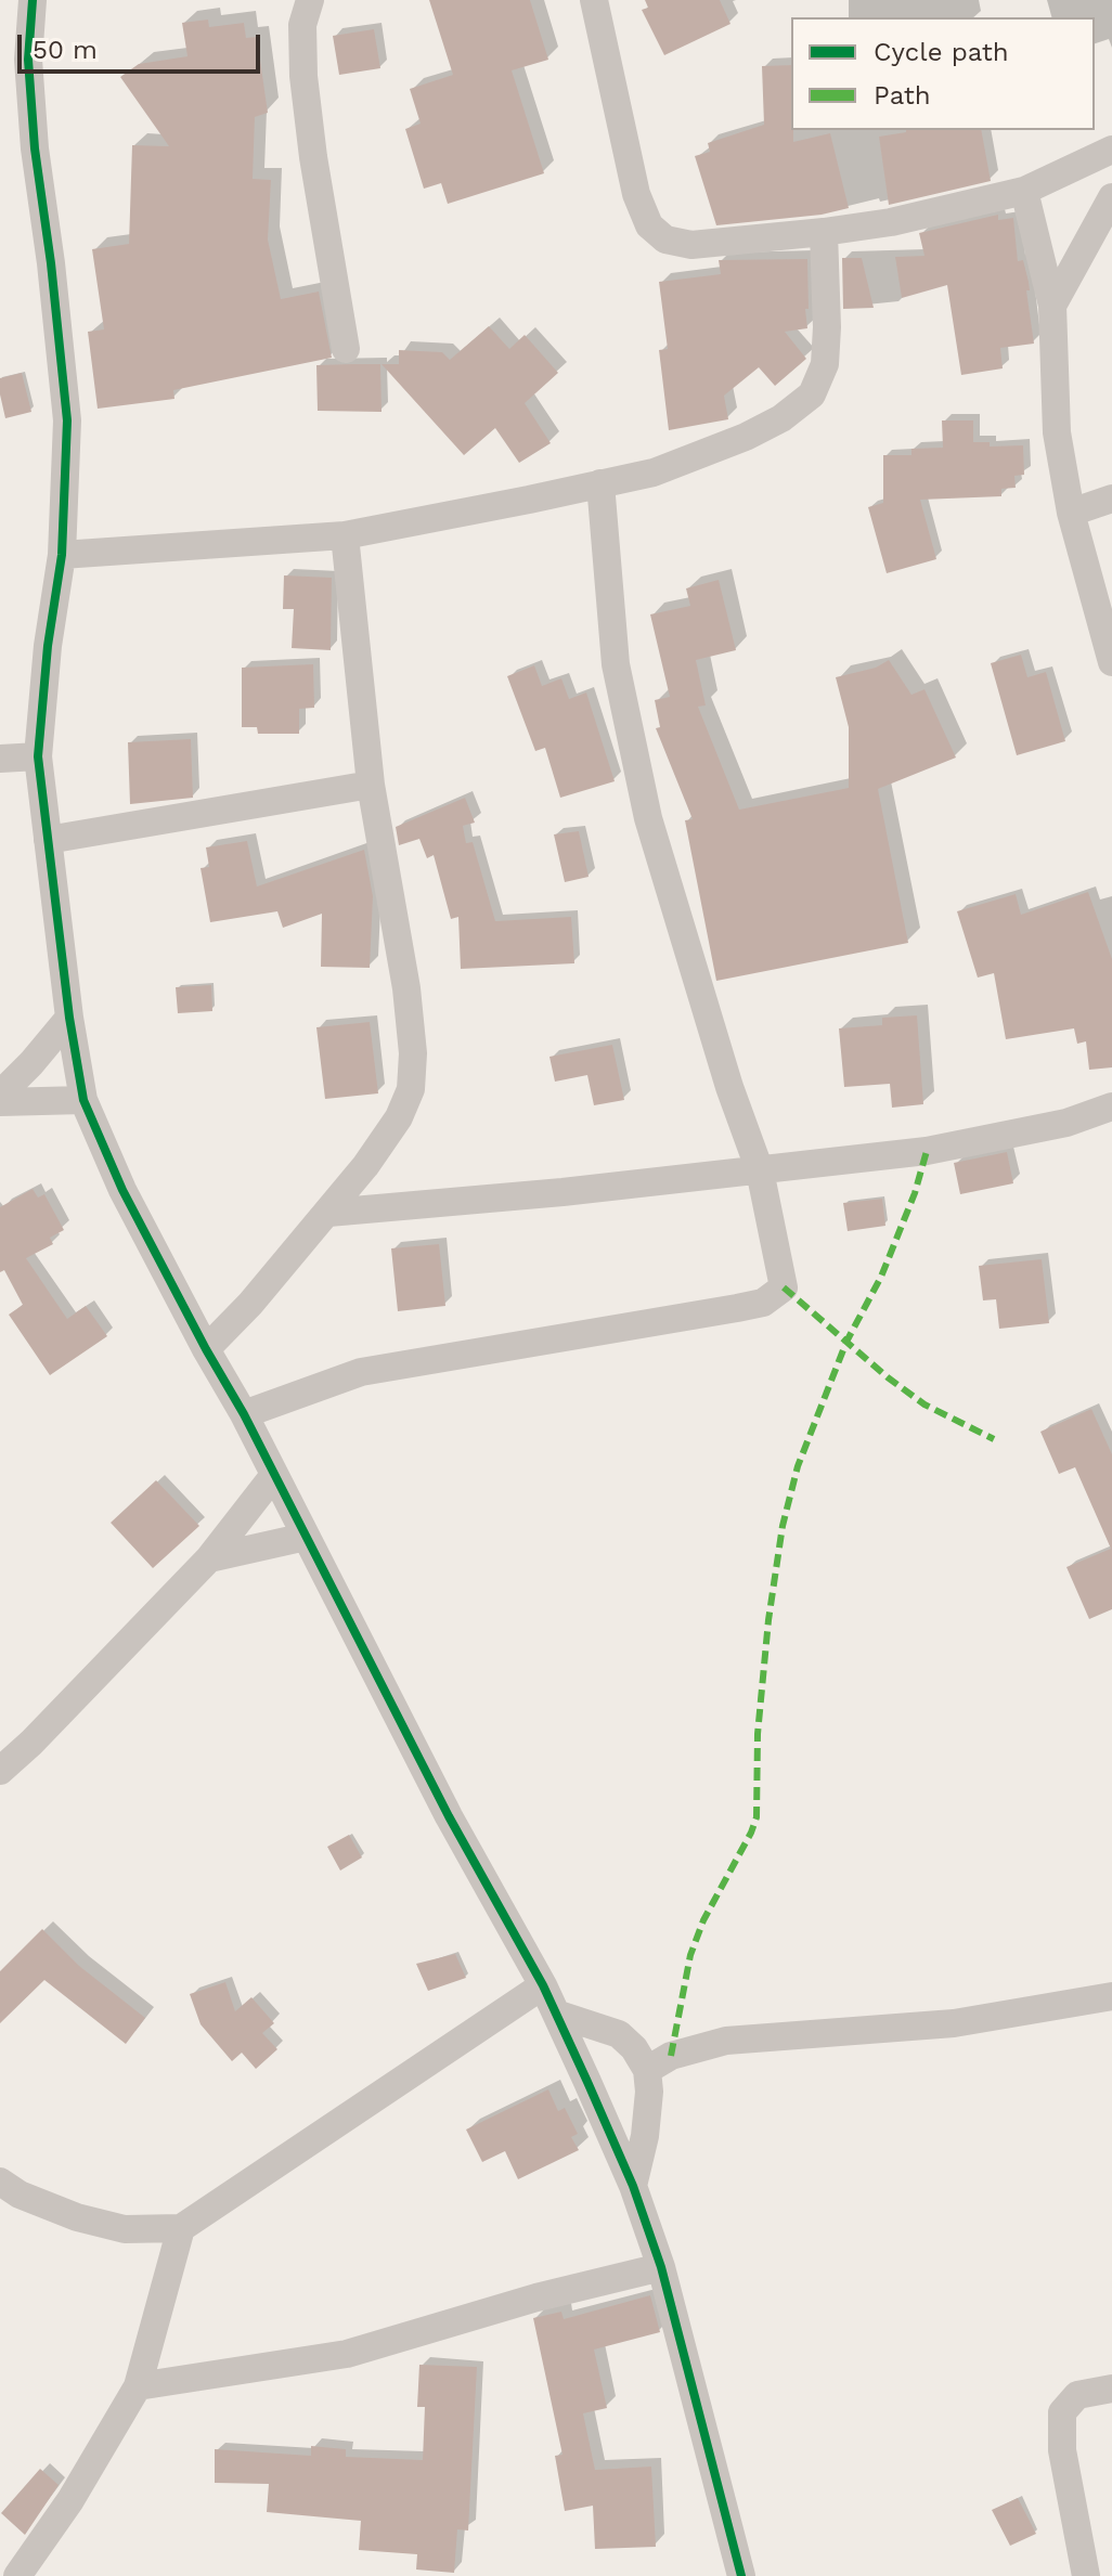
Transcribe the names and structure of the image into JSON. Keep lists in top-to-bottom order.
{
  "legend": ["Cycle path", "Path"],
  "scale_bar": "50 m"
}
